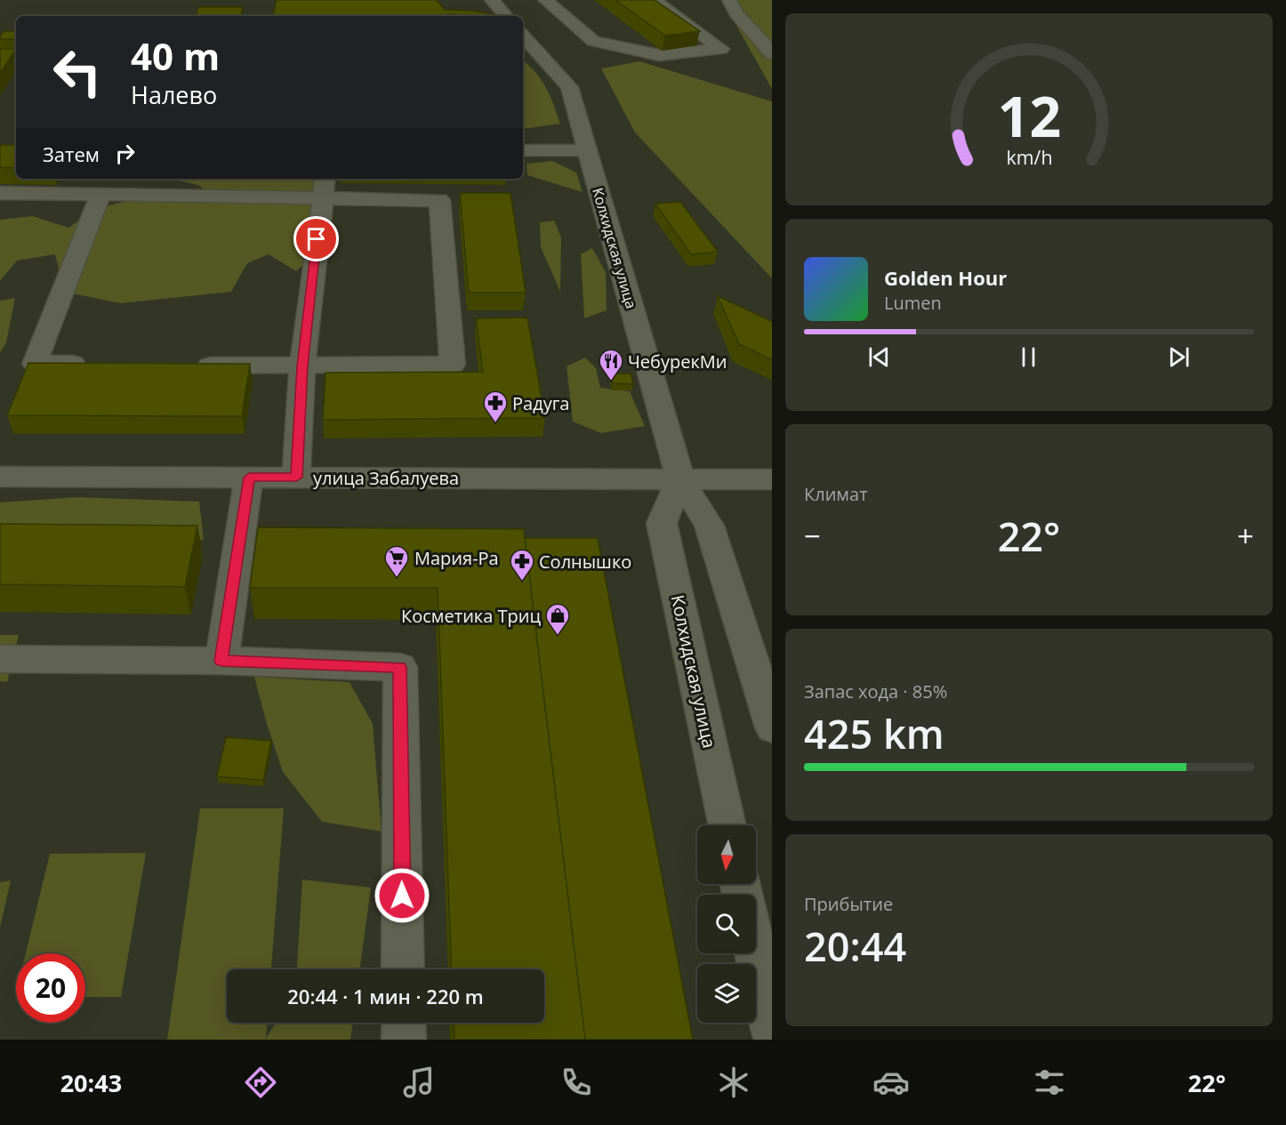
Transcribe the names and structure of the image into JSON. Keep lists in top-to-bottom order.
{
  "streets": {
    "street": ["Колхидская улица", "улица Забалуева"]
  },
  "crossings": [
    ["Колхидская улица", "улица Забалуева"]
  ],
  "places": {
    "restaurant": ["ЧебурекМи"],
    "pharmacy": ["Радуга", "Солнышко"],
    "supermarket": ["Мария-Ра"],
    "shop": ["Косметика Триц"]
  },
  "north": "bottom",
  "page": {
    "turn": ["40 m", "Налево"],
    "then": "Затем",
    "song": ["Golden Hour", "Lumen"],
    "tile": [
      "Климат",
      ["Запас хода · 85%", "425 km"],
      ["Прибытие", "20:44"]
    ],
    "heat": ["−", "22°", "+"],
    "limit": "20",
    "trip": "20:44 · 1 мин · 220 m",
    "tabs": ["20:43", "22°"],
    "gauge": ["12", "km/h"]
  }
}
